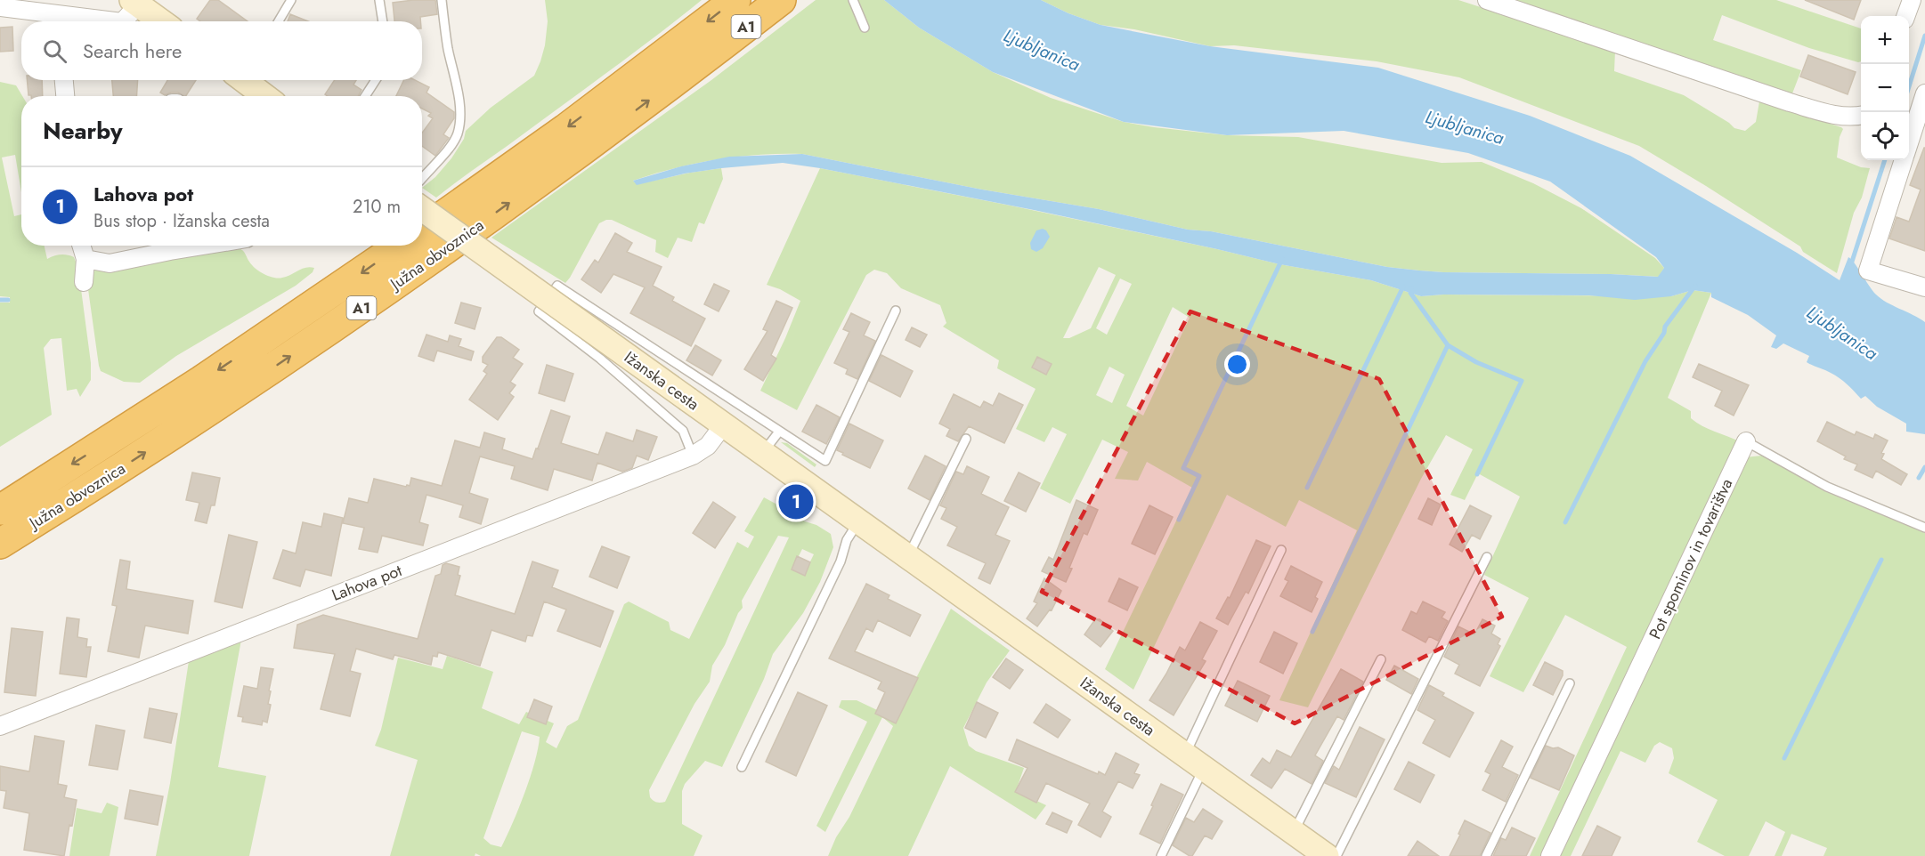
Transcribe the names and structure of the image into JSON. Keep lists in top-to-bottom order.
{
  "streets": {
    "highway": ["A1", "Južna obvoznica"],
    "main road": ["Ižanska cesta"],
    "street": ["Pot spominov in tovarištva", "Lahova pot"]
  },
  "crossings": [
    ["Ižanska cesta", "Lahova pot"]
  ],
  "water": ["Ljubljanica"],
  "page": {
    "map_buttons": ["+", "−"],
    "search": "Search here",
    "heading": "Nearby",
    "list": [
      {
        "mark": "1",
        "name": "Lahova pot",
        "note": "Bus stop · Ižanska cesta",
        "value": "210 m"
      }
    ],
    "pins": "1"
  }
}
